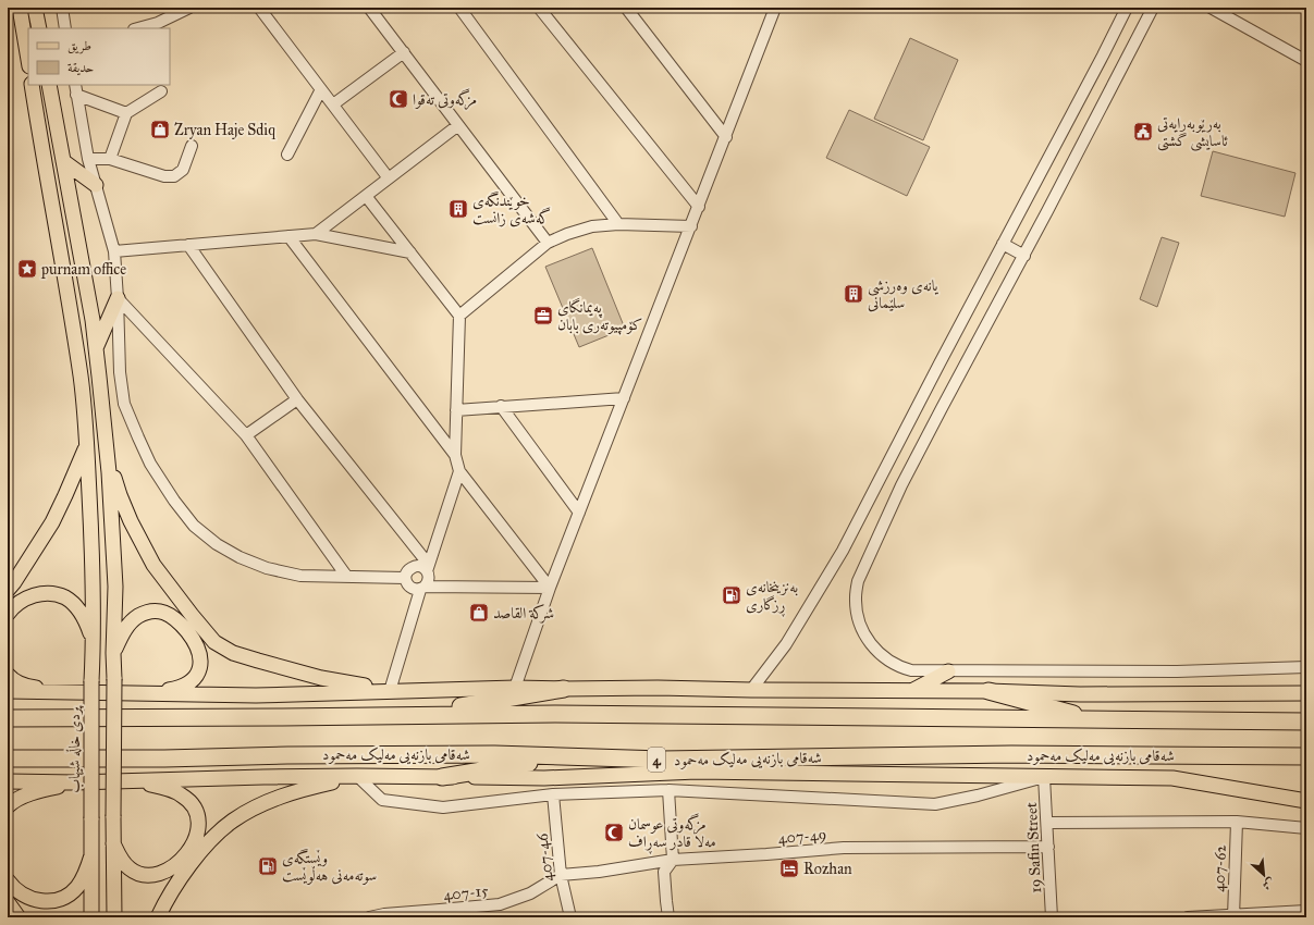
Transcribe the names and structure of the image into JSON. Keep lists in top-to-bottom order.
{
  "streets": {
    "highway": ["شەقامی بازنەیی مەلیک مەحمود", "4"],
    "main road": ["پردی خاڵە شیهاب"],
    "street": [
      "407-49",
      "19 Safin Street",
      "407-46",
      "407-62",
      "407-15"
    ]
  },
  "crossings": [
    ["407-49", "19 Safin Street"],
    ["407-49", "407-46"],
    ["407-49", "407-15"],
    ["407-46", "407-15"]
  ],
  "places": {
    "mosque": ["مزگەوتی تەقوا", "مزگەوتی عوسمان مەلا قادر سەڕاف"],
    "shop": ["Zryan Haje Sdiq", "شركة القاصد"],
    "public building": ["بەڕێوبەرایەتی ئاسایشی گشتی"],
    "building": ["خوێندنگەی گەشەی زانست", "یانەی وەرزشی سلێمانی"],
    "place": ["purnam office"],
    "office": ["پەیمانگای کۆمپیوتەری بابان"],
    "fuel station": ["بەنزینخانەی ڕزگاری", "وێستگەی سوتەمەنی هەڵوێست"],
    "hotel": ["Rozhan"]
  },
  "legend": ["طريق", "حديقة"],
  "north": "bottom right"
}
